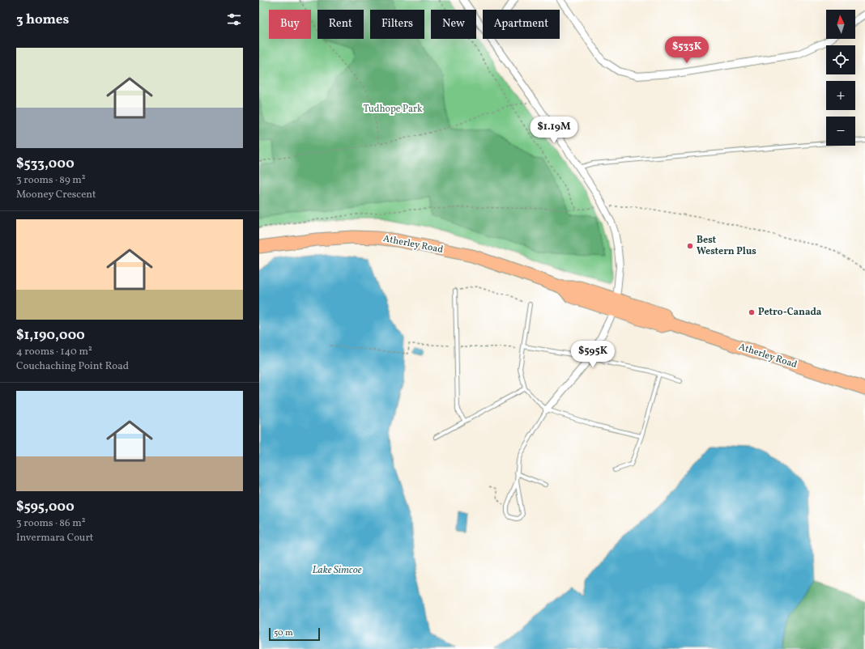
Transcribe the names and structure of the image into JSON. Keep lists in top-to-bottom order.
{
  "streets": {
    "highway": ["Atherley Road"]
  },
  "water": ["Lake Simcoe"],
  "parks": ["Tudhope Park"],
  "places": ["Best Western Plus", "Petro-Canada"],
  "scale_bar": "50 m",
  "north": "top",
  "page": {
    "heading": "3 homes",
    "map_buttons": ["+", "−"],
    "chip": [
      "Buy",
      "Rent",
      "Filters",
      "New",
      "Apartment"
    ],
    "price": ["$533K", "$1.19M", "$595K"],
    "list": [
      {
        "name": "$533,000",
        "note": "3 rooms · 89 m² · Mooney Crescent"
      },
      {
        "name": "$1,190,000",
        "note": "4 rooms · 140 m² · Couchaching Point Road"
      },
      {
        "name": "$595,000",
        "note": "3 rooms · 86 m² · Invermara Court"
      }
    ],
    "scale": "50 m"
  }
}
